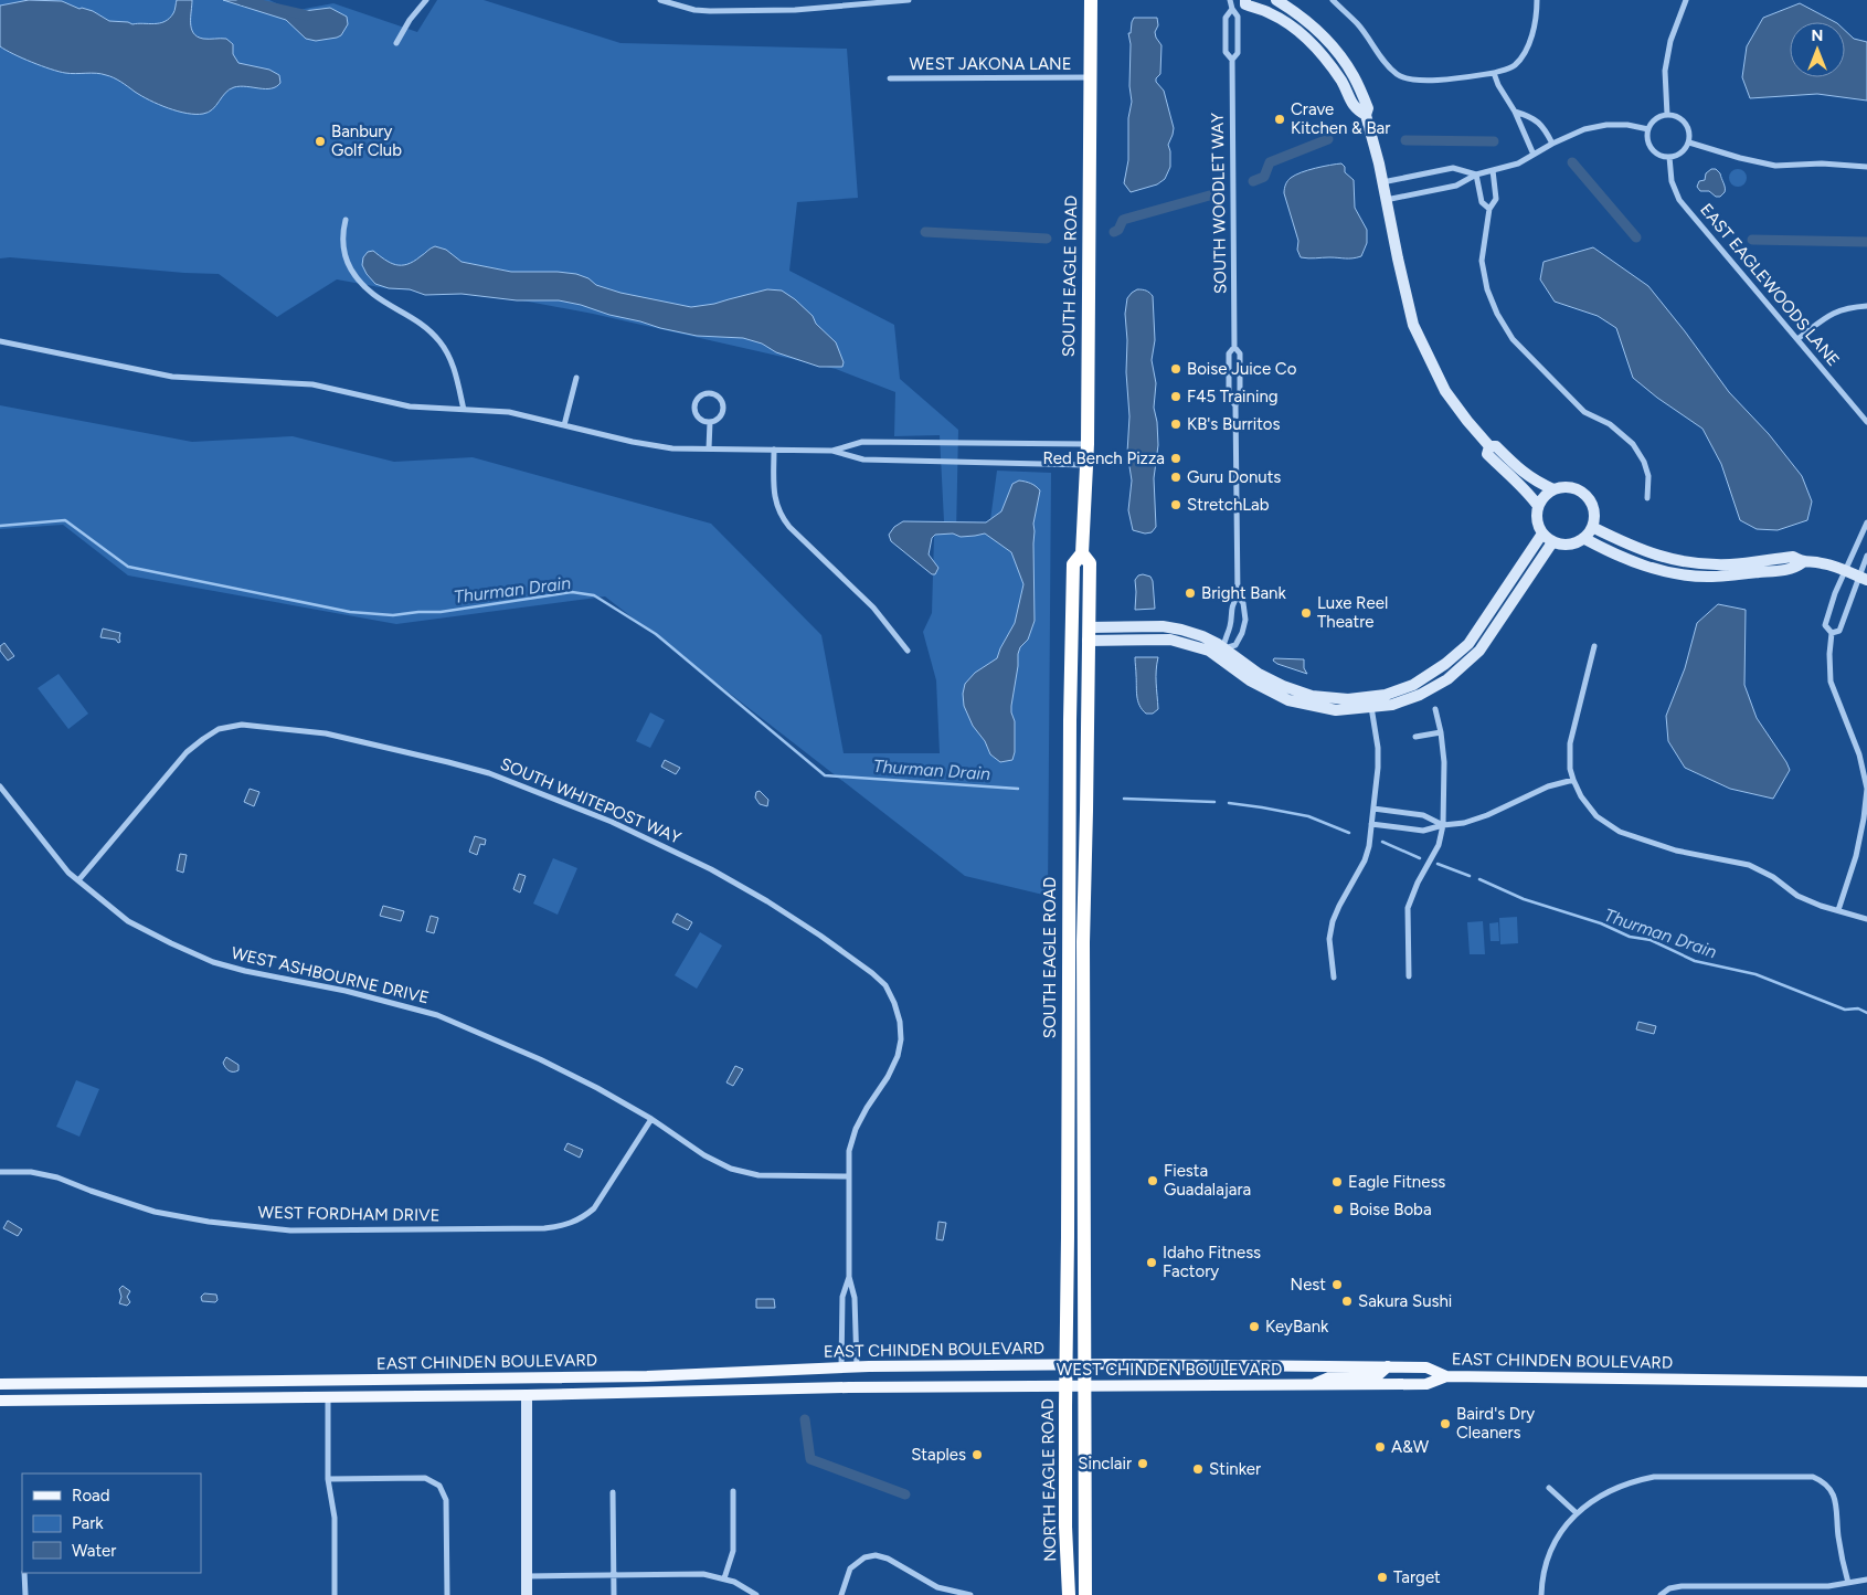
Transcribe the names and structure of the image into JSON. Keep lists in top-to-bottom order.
{
  "streets": {
    "highway": ["SOUTH EAGLE ROAD", "NORTH EAGLE ROAD"],
    "main road": ["EAST CHINDEN BOULEVARD", "WEST CHINDEN BOULEVARD"],
    "street": [
      "WEST JAKONA LANE",
      "SOUTH WOODLET WAY",
      "EAST EAGLEWOODS LANE",
      "SOUTH WHITEPOST WAY",
      "WEST ASHBOURNE DRIVE",
      "WEST FORDHAM DRIVE"
    ]
  },
  "crossings": [
    ["WEST JAKONA LANE", "SOUTH EAGLE ROAD"],
    ["SOUTH EAGLE ROAD", "EAST CHINDEN BOULEVARD"],
    ["SOUTH EAGLE ROAD", "NORTH EAGLE ROAD"],
    ["SOUTH WHITEPOST WAY", "WEST ASHBOURNE DRIVE"],
    ["SOUTH WHITEPOST WAY", "EAST CHINDEN BOULEVARD"],
    ["WEST ASHBOURNE DRIVE", "WEST FORDHAM DRIVE"],
    ["EAST CHINDEN BOULEVARD", "WEST CHINDEN BOULEVARD"],
    ["EAST CHINDEN BOULEVARD", "NORTH EAGLE ROAD"],
    ["WEST CHINDEN BOULEVARD", "NORTH EAGLE ROAD"]
  ],
  "water": ["Thurman Drain"],
  "places": [
    "Crave Kitchen & Bar",
    "Banbury Golf Club",
    "Boise Juice Co",
    "F45 Training",
    "KB's Burritos",
    "Red Bench Pizza",
    "Guru Donuts",
    "StretchLab",
    "Bright Bank",
    "Luxe Reel Theatre",
    "Fiesta Guadalajara",
    "Eagle Fitness",
    "Boise Boba",
    "Idaho Fitness Factory",
    "Nest",
    "Sakura Sushi",
    "KeyBank",
    "Baird's Dry Cleaners",
    "A&W",
    "Staples",
    "Sinclair",
    "Stinker",
    "Target"
  ],
  "legend": ["Road", "Park", "Water"],
  "north": "top"
}
